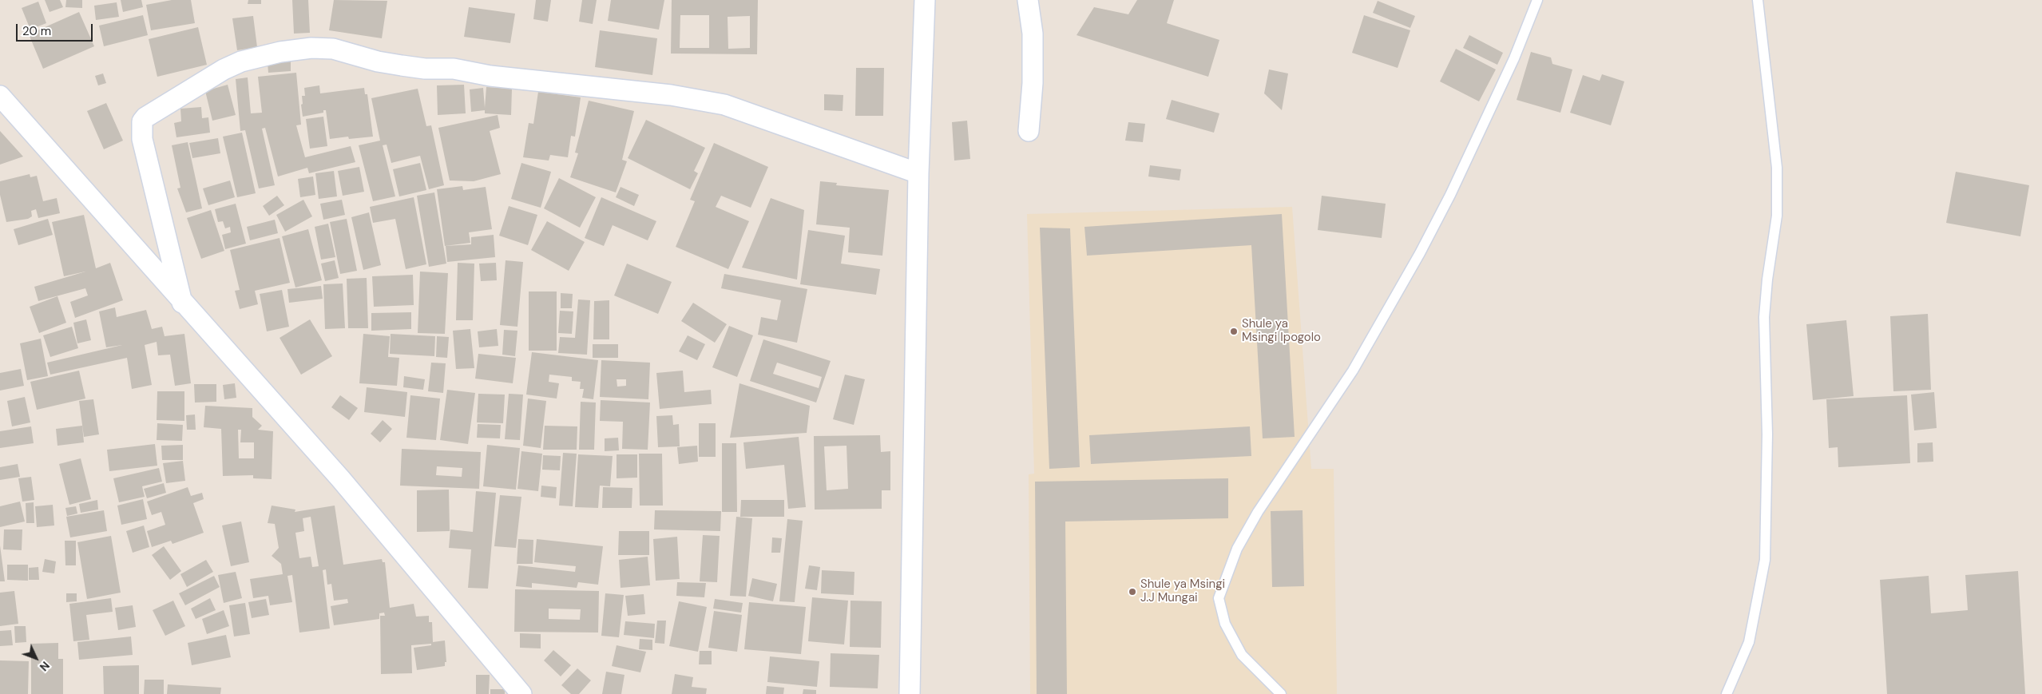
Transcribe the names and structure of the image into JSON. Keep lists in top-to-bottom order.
{
  "places": ["Shule ya Msingi Ipogolo", "Shule ya Msingi J.J Mungai"],
  "scale_bar": "20 m",
  "north": "bottom right"
}
